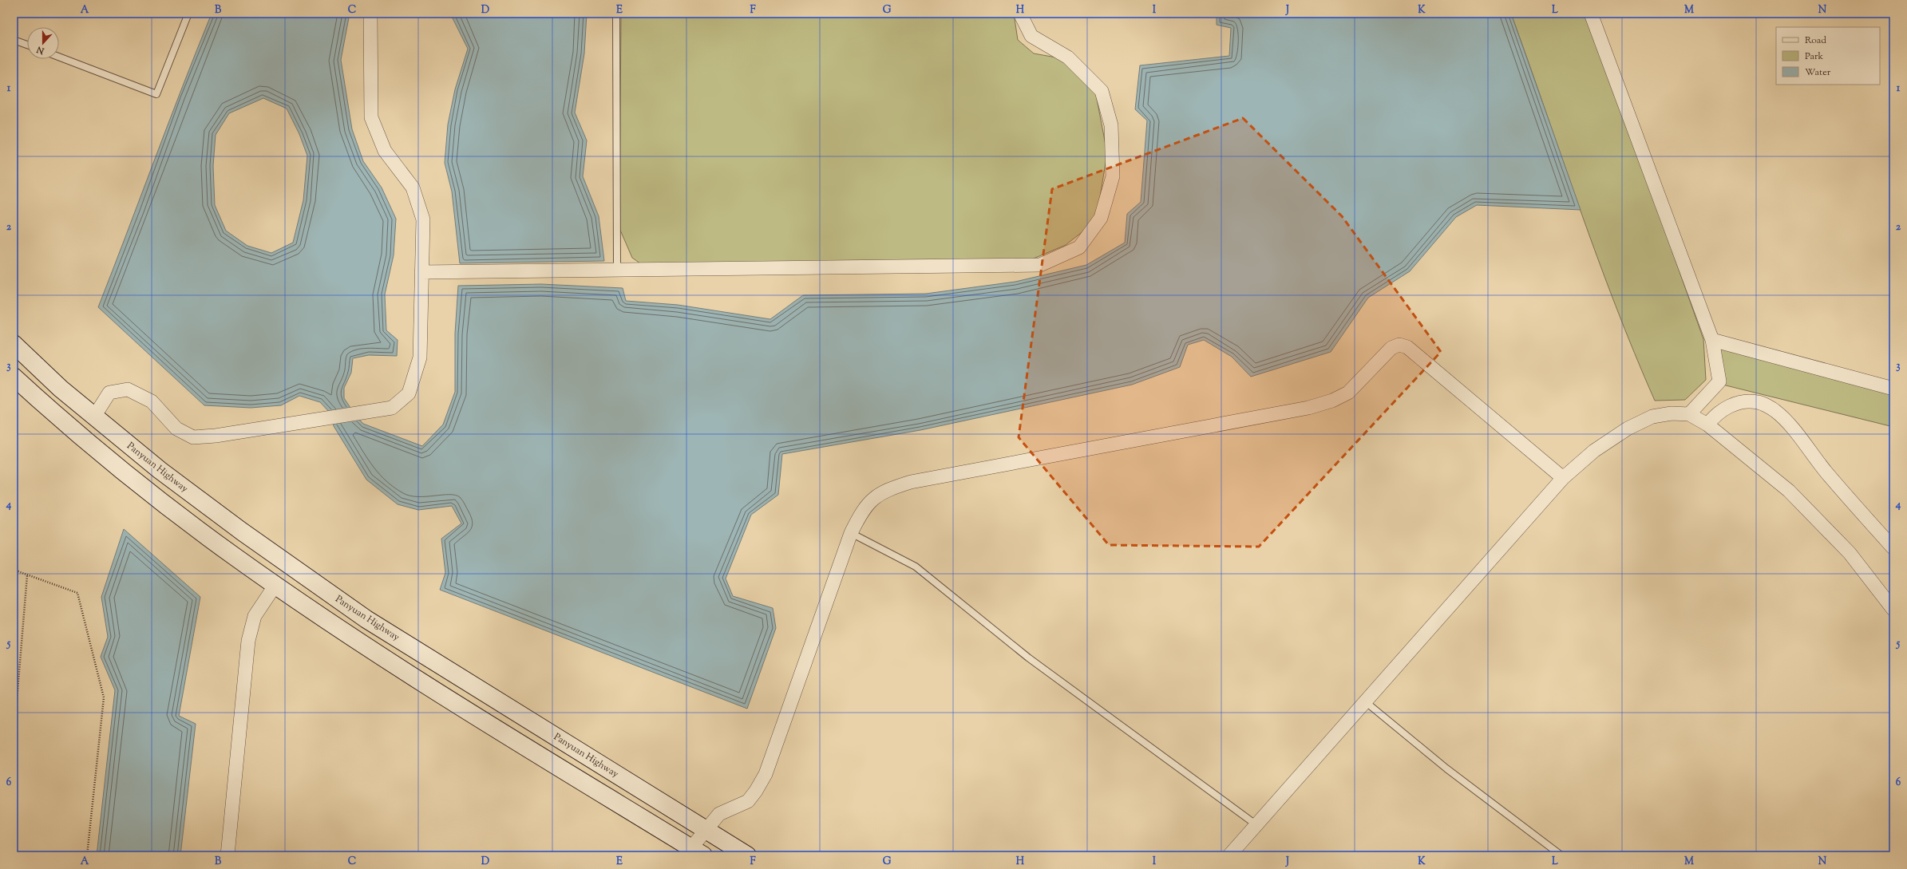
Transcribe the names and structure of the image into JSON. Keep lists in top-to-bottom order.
{
  "streets": {
    "main road": ["Panyuan Highway"]
  },
  "legend": ["Road", "Park", "Water"],
  "north": "bottom",
  "grid": {
    "columns": [
      "A",
      "B",
      "C",
      "D",
      "E",
      "F",
      "G",
      "H",
      "I",
      "J",
      "K",
      "L",
      "M",
      "N"
    ],
    "rows": [
      "1",
      "2",
      "3",
      "4",
      "5",
      "6"
    ]
  }
}
